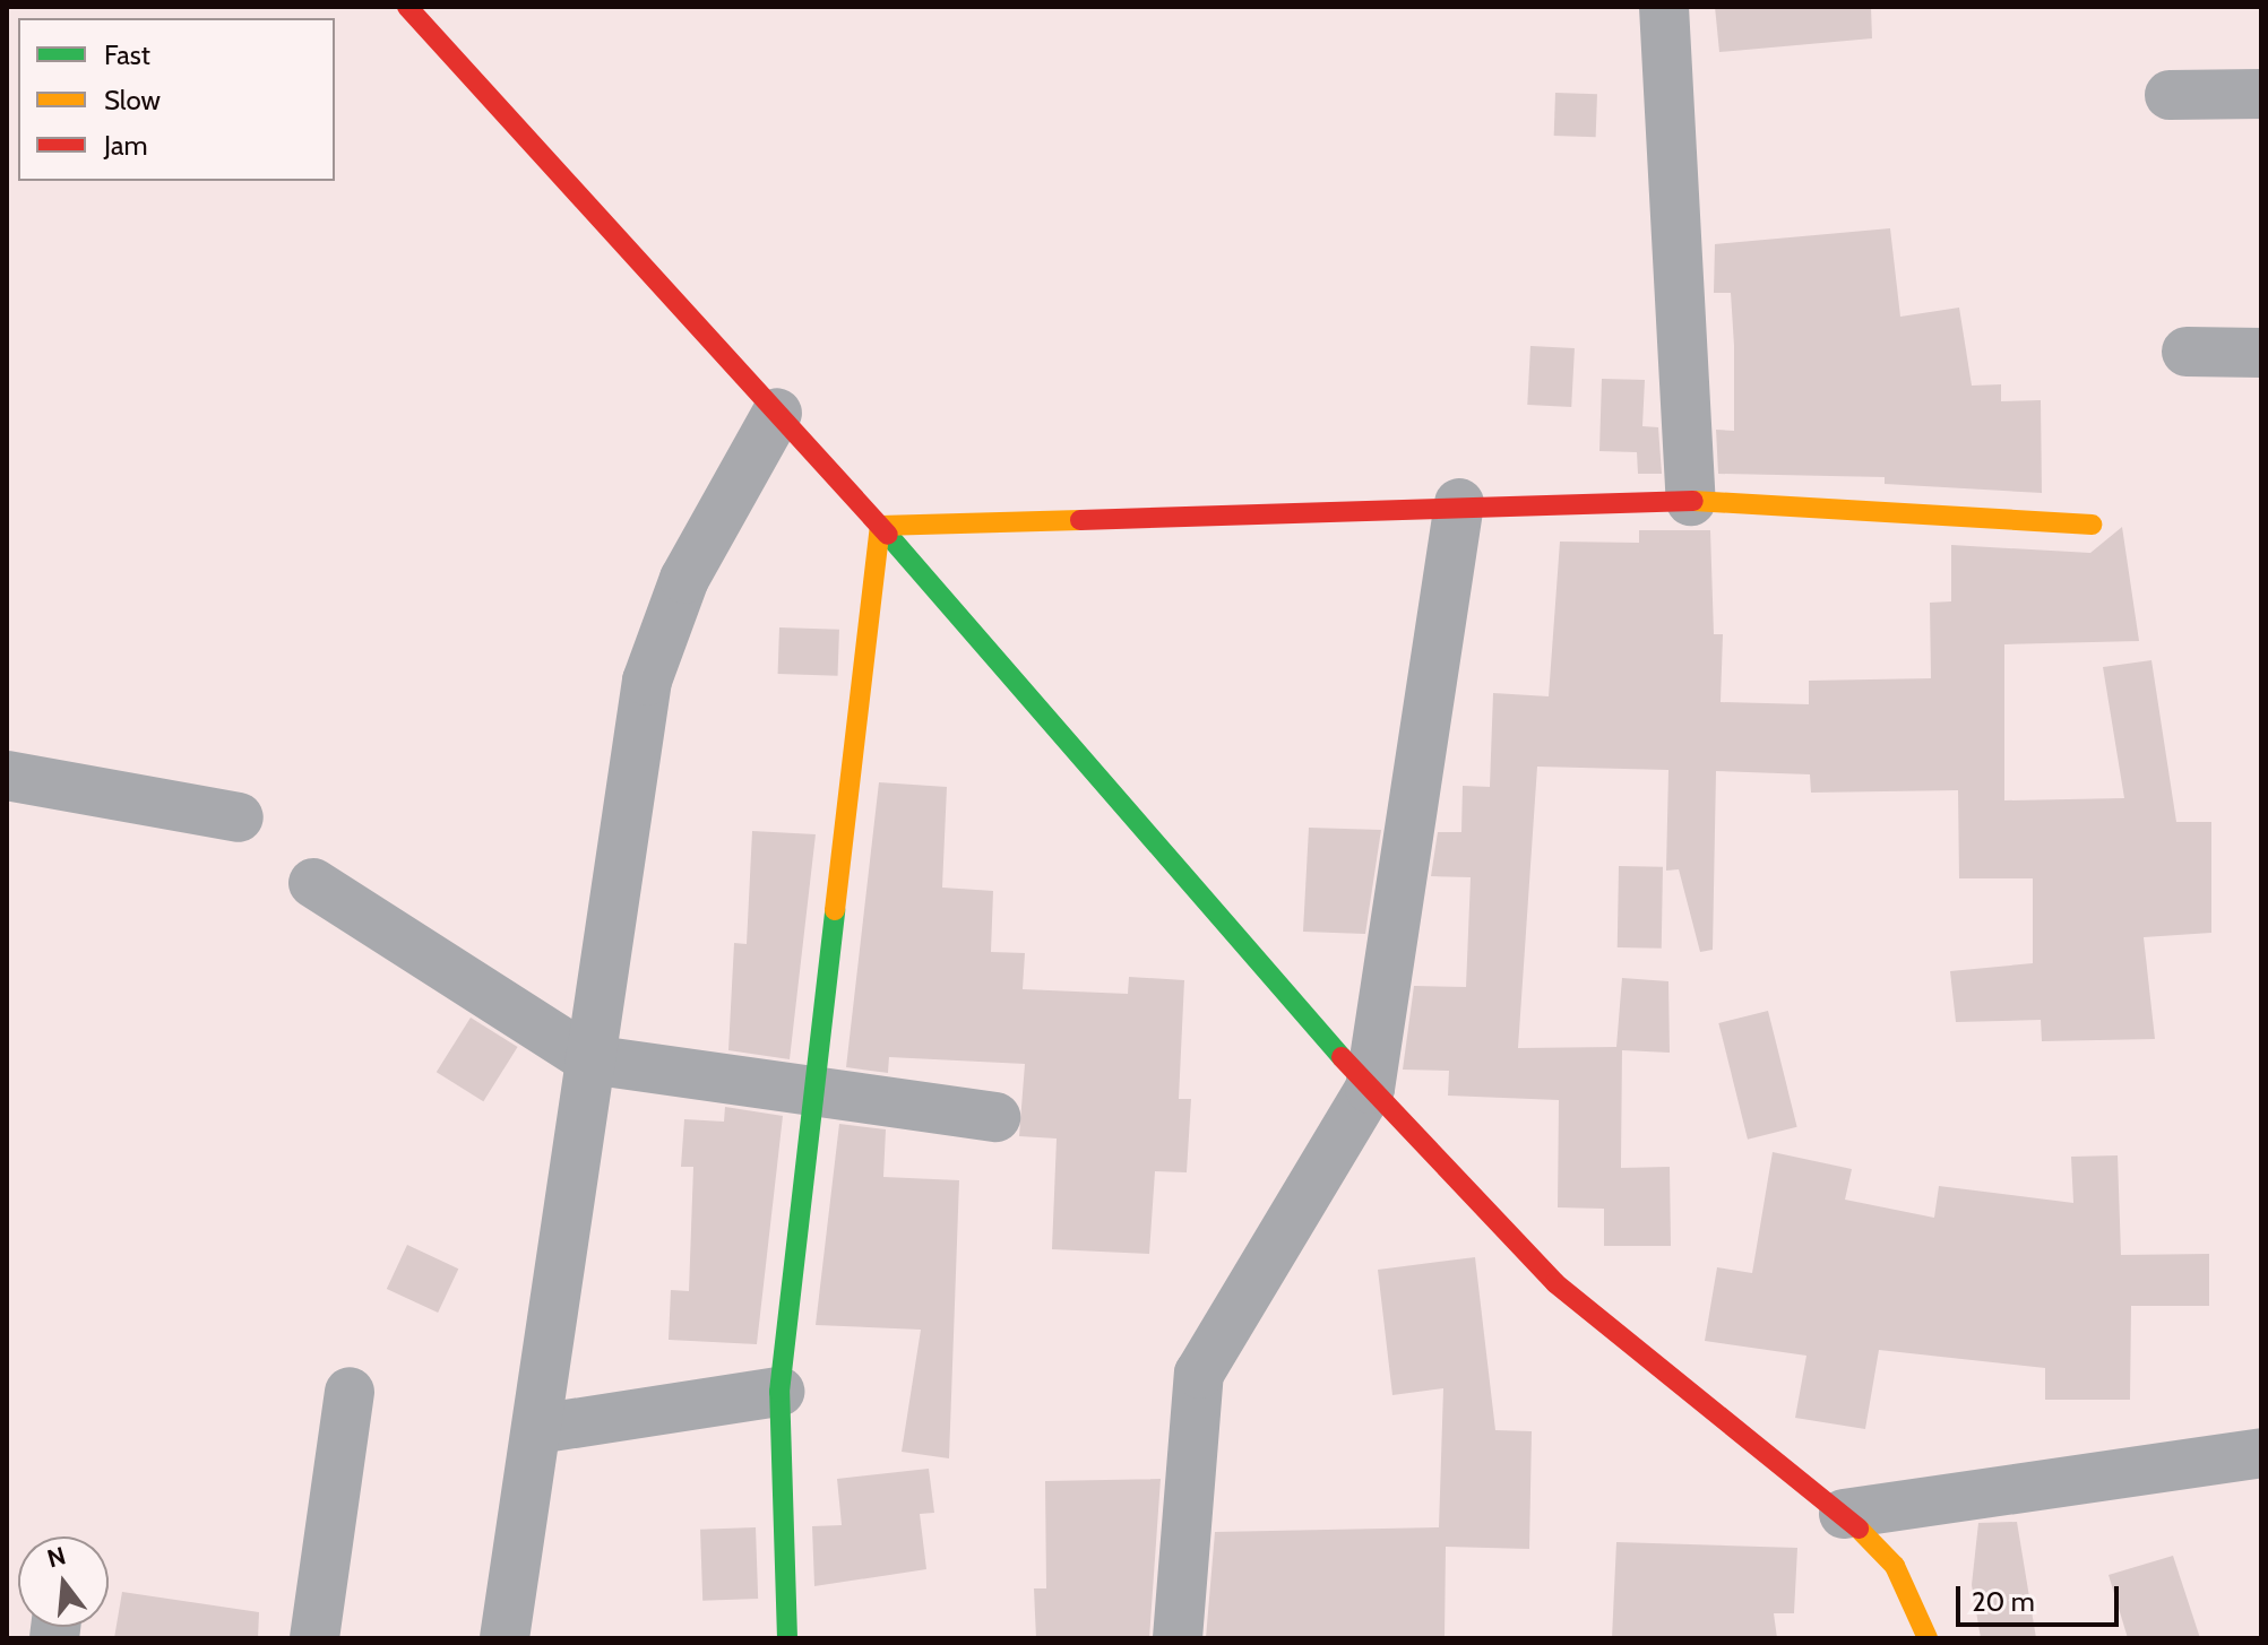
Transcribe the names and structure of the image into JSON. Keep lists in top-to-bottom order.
{
  "legend": ["Fast", "Slow", "Jam"],
  "scale_bar": "20 m",
  "north": "top"
}
